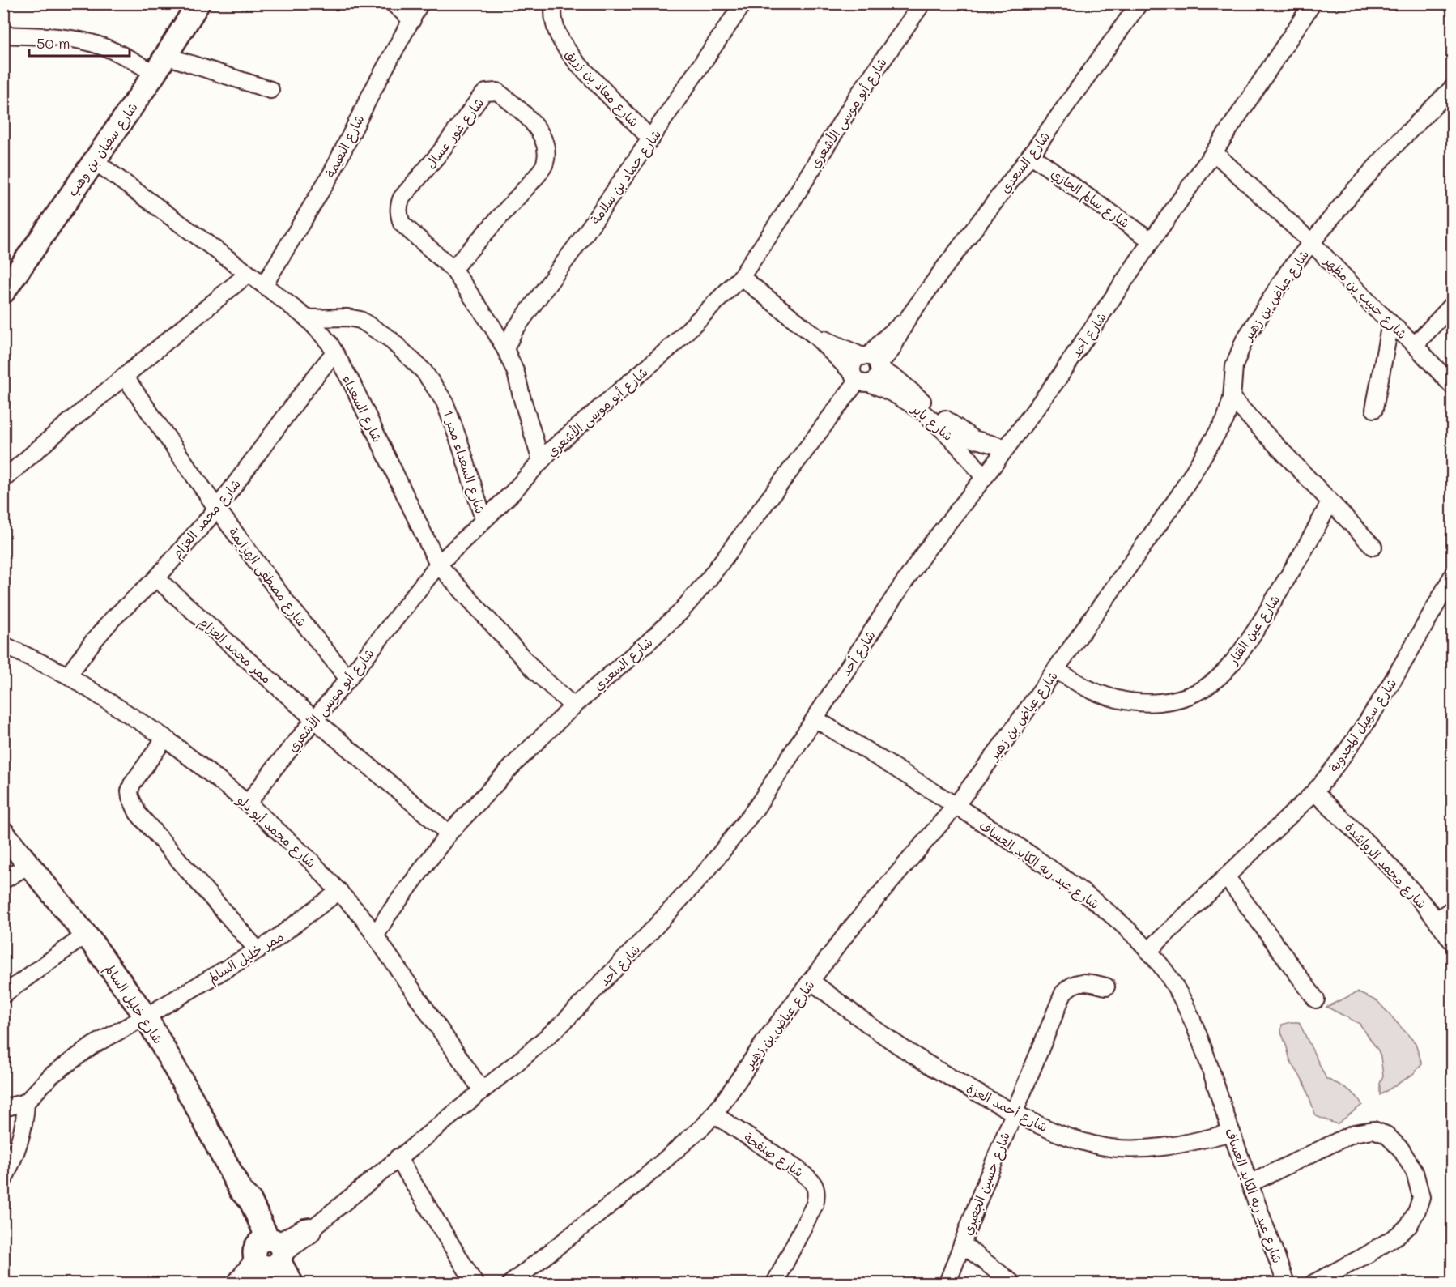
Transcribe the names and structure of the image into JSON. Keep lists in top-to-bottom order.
{
  "streets": {
    "street": [
      "شارع معاذ بن زريق",
      "شارع أبو موسى الأشعري",
      "شارع غور عسال",
      "شارع النعيمة",
      "شارع سفيان بن وهب",
      "شارع السعدي",
      "شارع حماد بن سلامة",
      "شارع سالم الجازي",
      "شارع عياض بن زهير",
      "شارع حبيب بن مظهر",
      "شارع أحد",
      "شارع السعداء",
      "شارع باير",
      "شارع السعداء ممر 1",
      "شارع محمد العزام",
      "شارع مصطفى الهزايمة",
      "شارع عين القتار",
      "ممر محمد العزام",
      "شارع سهيل المجدوبة",
      "شارع محمد أبو دلو",
      "شارع عبد ربه الكايد العساف",
      "شارع محمد الرواشدة",
      "ممر خليل السالم",
      "شارع خليل السالم",
      "شارع أحمد العزة",
      "شارع صنفحة",
      "شارع حسين الجعبري"
    ]
  },
  "crossings": [
    ["شارع معاذ بن زريق", "شارع حماد بن سلامة"],
    ["شارع أبو موسى الأشعري", "شارع غور عسال"],
    ["شارع أبو موسى الأشعري", "شارع السعداء"],
    ["شارع أبو موسى الأشعري", "شارع باير"],
    ["شارع أبو موسى الأشعري", "شارع السعداء ممر 1"],
    ["شارع أبو موسى الأشعري", "شارع مصطفى الهزايمة"],
    ["شارع أبو موسى الأشعري", "ممر محمد العزام"],
    ["شارع أبو موسى الأشعري", "شارع محمد أبو دلو"],
    ["شارع غور عسال", "شارع حماد بن سلامة"],
    ["شارع النعيمة", "شارع السعداء"],
    ["شارع سفيان بن وهب", "شارع السعداء"],
    ["شارع السعدي", "شارع سالم الجازي"],
    ["شارع السعدي", "شارع السعداء"],
    ["شارع السعدي", "شارع باير"],
    ["شارع السعدي", "ممر محمد العزام"],
    ["شارع السعدي", "شارع محمد أبو دلو"],
    ["شارع سالم الجازي", "شارع أحد"],
    ["شارع عياض بن زهير", "شارع حبيب بن مظهر"],
    ["شارع عياض بن زهير", "شارع عين القتار"],
    ["شارع عياض بن زهير", "شارع عبد ربه الكايد العساف"],
    ["شارع عياض بن زهير", "شارع أحمد العزة"],
    ["شارع عياض بن زهير", "شارع صنفحة"],
    ["شارع حبيب بن مظهر", "شارع أحد"],
    ["شارع أحد", "شارع باير"],
    ["شارع أحد", "شارع محمد أبو دلو"],
    ["شارع أحد", "شارع عبد ربه الكايد العساف"],
    ["شارع أحد", "شارع خليل السالم"],
    ["شارع السعداء", "شارع السعداء ممر 1"],
    ["شارع السعداء", "شارع محمد العزام"],
    ["شارع محمد العزام", "شارع مصطفى الهزايمة"],
    ["شارع محمد العزام", "ممر محمد العزام"],
    ["شارع محمد العزام", "شارع محمد أبو دلو"],
    ["شارع سهيل المجدوبة", "شارع عبد ربه الكايد العساف"],
    ["شارع سهيل المجدوبة", "شارع محمد الرواشدة"],
    ["شارع محمد أبو دلو", "ممر خليل السالم"],
    ["شارع عبد ربه الكايد العساف", "شارع أحمد العزة"],
    ["ممر خليل السالم", "شارع خليل السالم"],
    ["شارع أحمد العزة", "شارع حسين الجعبري"]
  ],
  "scale_bar": "50 m"
}
